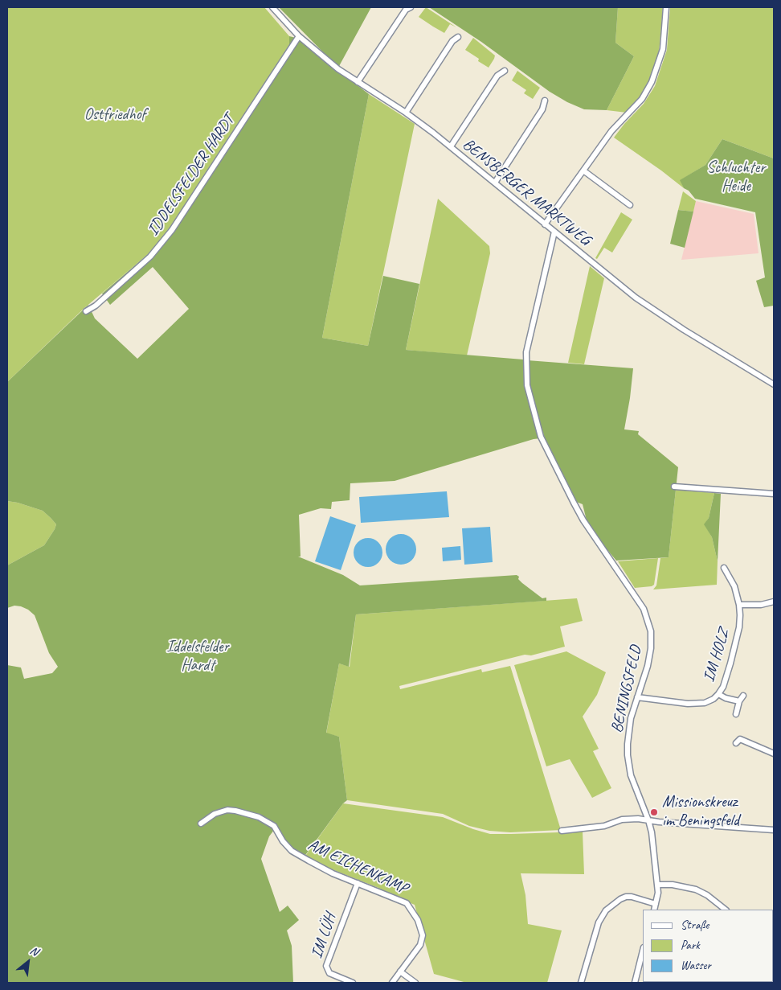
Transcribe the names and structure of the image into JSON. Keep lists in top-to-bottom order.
{
  "streets": {
    "street": [
      "IDDELSFELDER HARDT",
      "BENSBERGER MARKTWEG",
      "IM HOLZ",
      "BENINGSFELD",
      "AM EICHENKAMP",
      "IM LÜH"
    ]
  },
  "crossings": [
    ["IDDELSFELDER HARDT", "BENSBERGER MARKTWEG"],
    ["BENSBERGER MARKTWEG", "BENINGSFELD"],
    ["IM HOLZ", "BENINGSFELD"],
    ["AM EICHENKAMP", "IM LÜH"]
  ],
  "parks": ["Ostfriedhof", "Schluchter Heide", "Iddelsfelder Hardt"],
  "places": ["Missionskreuz im Beningsfeld"],
  "legend": ["Straße", "Park", "Wasser"],
  "north": "top right"
}
